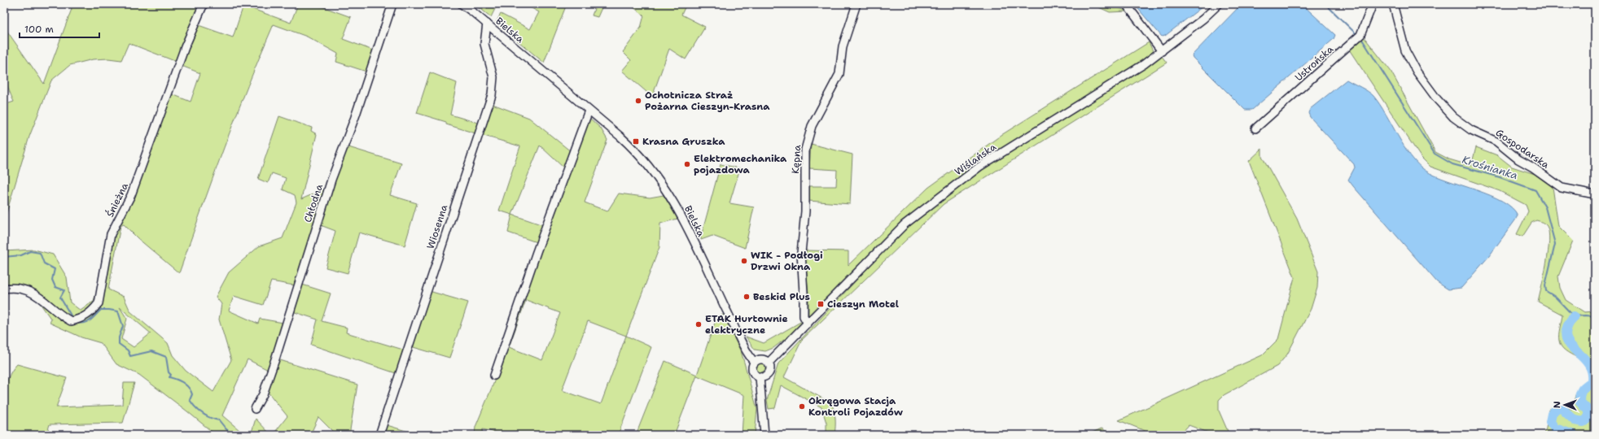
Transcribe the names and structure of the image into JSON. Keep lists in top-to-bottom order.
{
  "streets": {
    "street": [
      "Bielska",
      "Ustrońska",
      "Gospodarska",
      "Kępna",
      "Wiślańska",
      "Śnieżna",
      "Chłodna",
      "Wiosenna"
    ]
  },
  "crossings": [
    ["Bielska", "Wiślańska"],
    ["Bielska", "Wiosenna"],
    ["Kępna", "Wiślańska"]
  ],
  "water": ["Krośnianka"],
  "places": {
    "other": [
      "Ochotnicza Straż Pożarna Cieszyn-Krasna",
      "Elektromechanika pojazdowa",
      "WIK - Podłogi Drzwi Okna",
      "Beskid Plus",
      "ETAK Hurtownie elektryczne",
      "Okręgowa Stacja Kontroli Pojazdów"
    ],
    "transit": ["Krasna Gruszka", "Cieszyn Motel"]
  },
  "scale_bar": "100 m",
  "north": "left"
}
